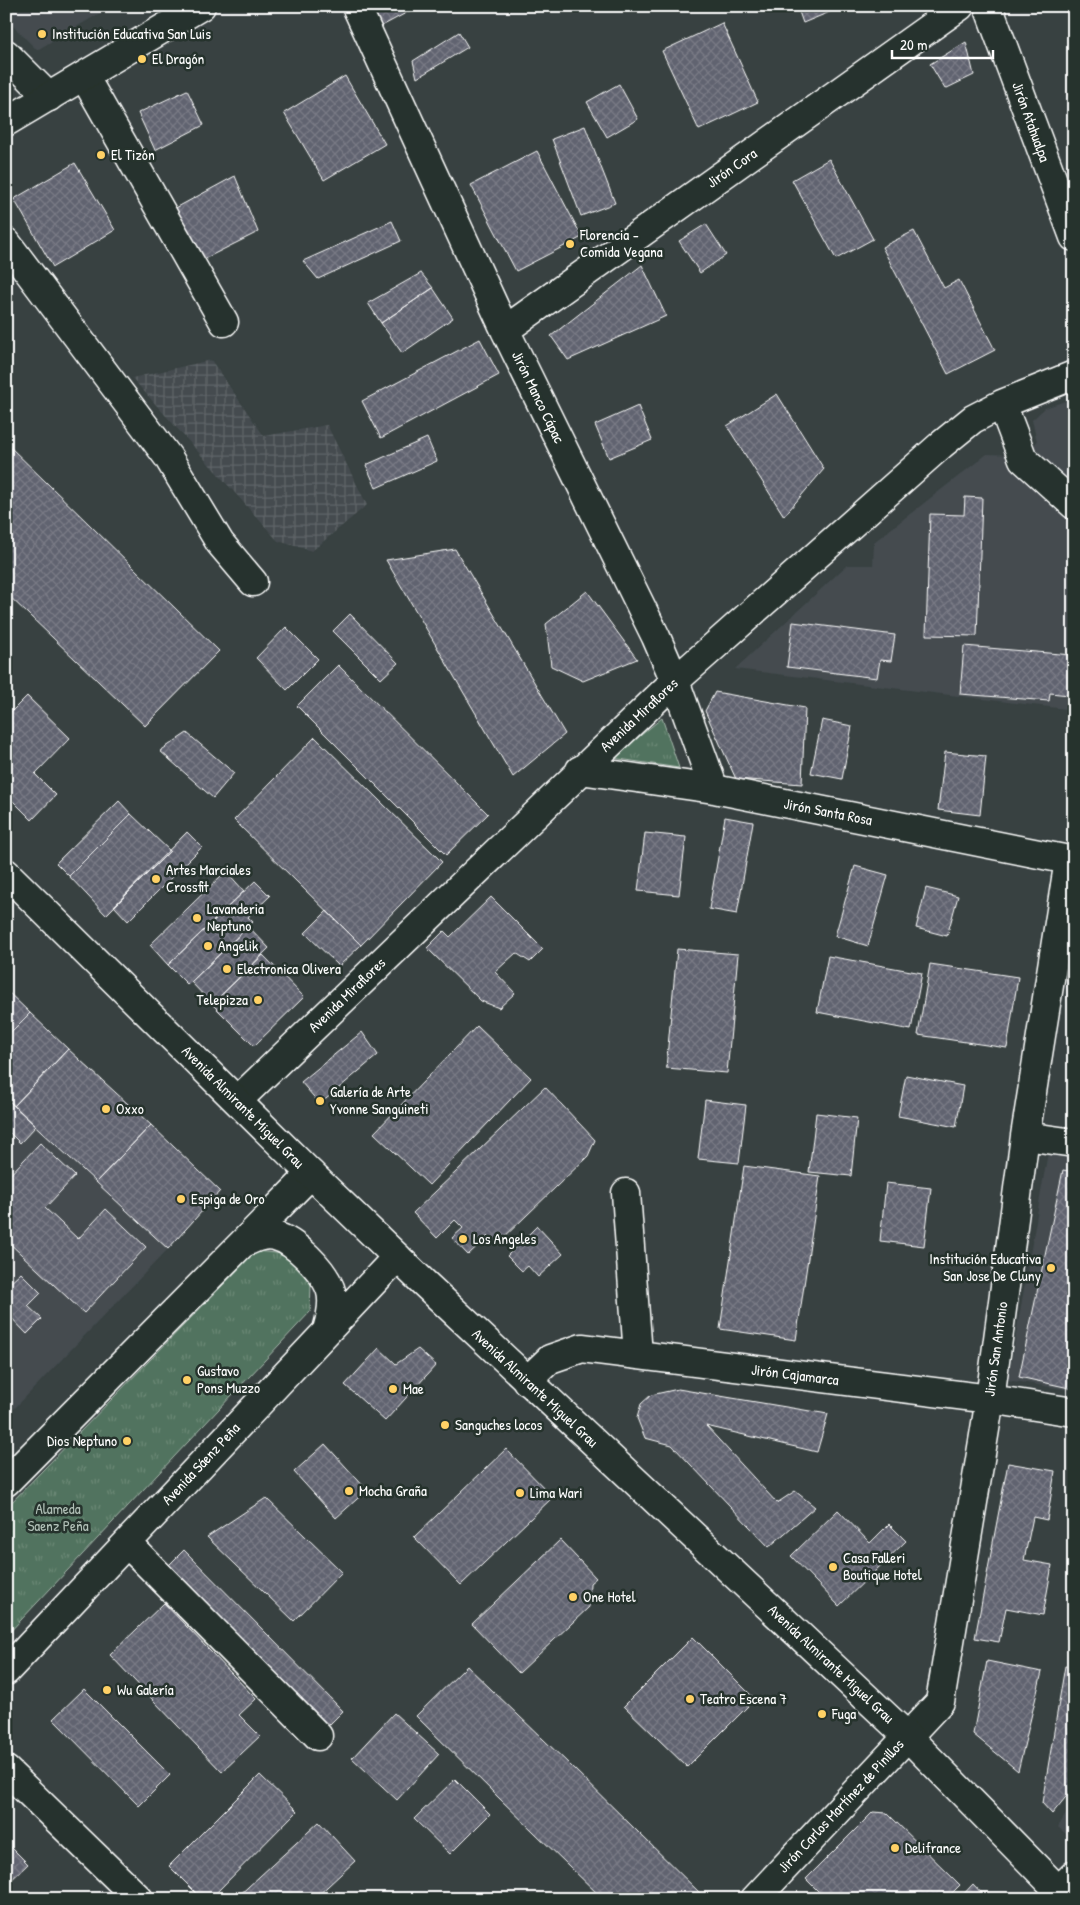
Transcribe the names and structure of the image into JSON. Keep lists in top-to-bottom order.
{
  "streets": {
    "street": [
      "Jirón Atahualpa",
      "Jirón Cora",
      "Jirón Manco Cápac",
      "Avenida Miraflores",
      "Jirón Santa Rosa",
      "Avenida Almirante Miguel Grau",
      "Jirón San Antonio",
      "Jirón Cajamarca",
      "Avenida Sáenz Peña",
      "Jirón Carlos Martínez de Pinillos"
    ]
  },
  "crossings": [
    ["Jirón Cora", "Jirón Manco Cápac"],
    ["Jirón Manco Cápac", "Avenida Miraflores"],
    ["Jirón Manco Cápac", "Jirón Santa Rosa"],
    ["Avenida Miraflores", "Jirón Santa Rosa"],
    ["Avenida Miraflores", "Avenida Almirante Miguel Grau"],
    ["Jirón Santa Rosa", "Jirón San Antonio"],
    ["Avenida Almirante Miguel Grau", "Jirón San Antonio"],
    ["Avenida Almirante Miguel Grau", "Jirón Cajamarca"],
    ["Avenida Almirante Miguel Grau", "Avenida Sáenz Peña"],
    ["Avenida Almirante Miguel Grau", "Jirón Carlos Martínez de Pinillos"],
    ["Jirón San Antonio", "Jirón Cajamarca"],
    ["Jirón San Antonio", "Jirón Carlos Martínez de Pinillos"]
  ],
  "parks": ["Alameda Saenz Peña"],
  "places": [
    "Institución Educativa San Luis",
    "El Dragón",
    "El Tizón",
    "Florencia - Comida Vegana",
    "Artes Marciales Crossfit",
    "Lavanderia Neptuno",
    "Angelik",
    "Electronica Olivera",
    "Telepizza",
    "Galería de Arte Yvonne Sanguineti",
    "Oxxo",
    "Espiga de Oro",
    "Los Angeles",
    "Institución Educativa San Jose De Cluny",
    "Gustavo Pons Muzzo",
    "Mae",
    "Sanguches locos",
    "Dios Neptuno",
    "Mocha Graña",
    "Lima Wari",
    "Casa Falleri Boutique Hotel",
    "One Hotel",
    "Wu Galería",
    "Teatro Escena 7",
    "Fuga",
    "Delifrance"
  ],
  "scale_bar": "20 m"
}
